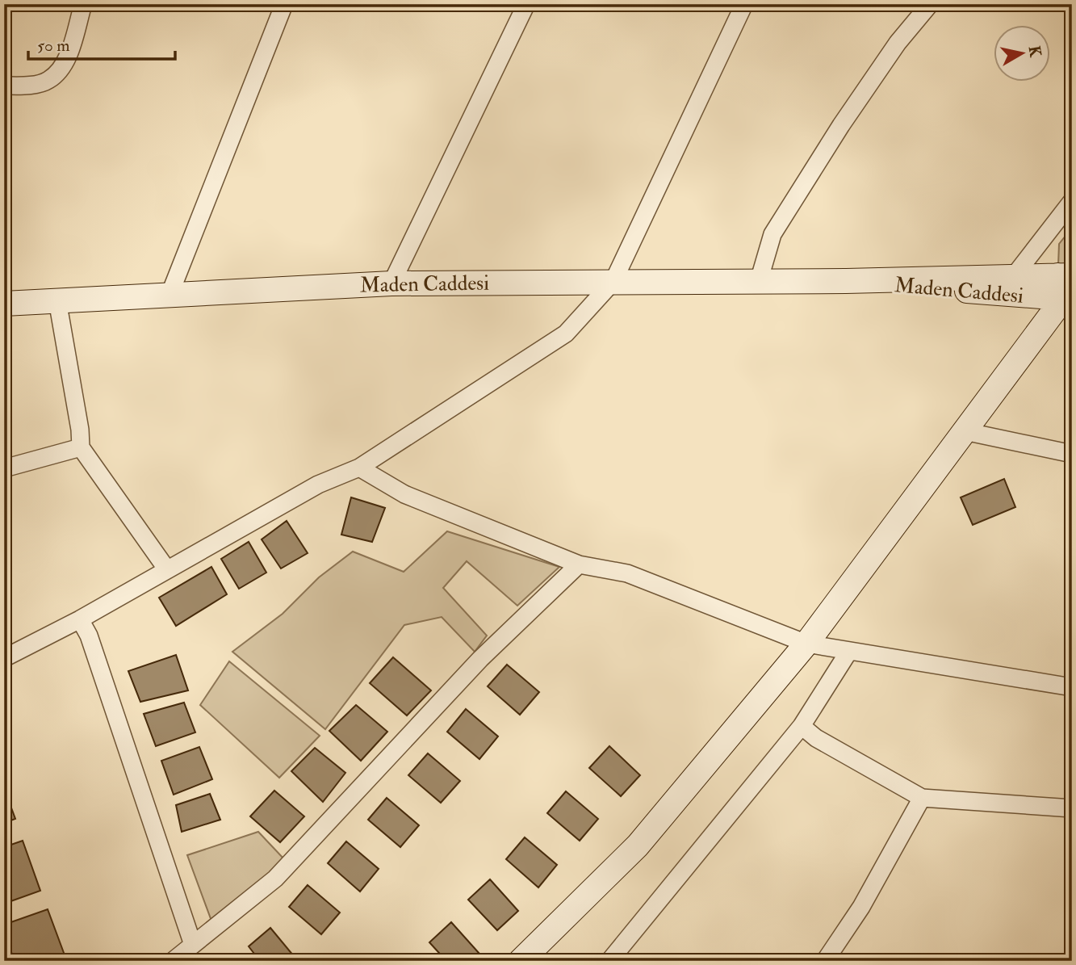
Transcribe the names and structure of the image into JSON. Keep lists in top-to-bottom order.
{
  "streets": {
    "main road": ["Maden Caddesi"]
  },
  "scale_bar": "50 m",
  "north": "right"
}
